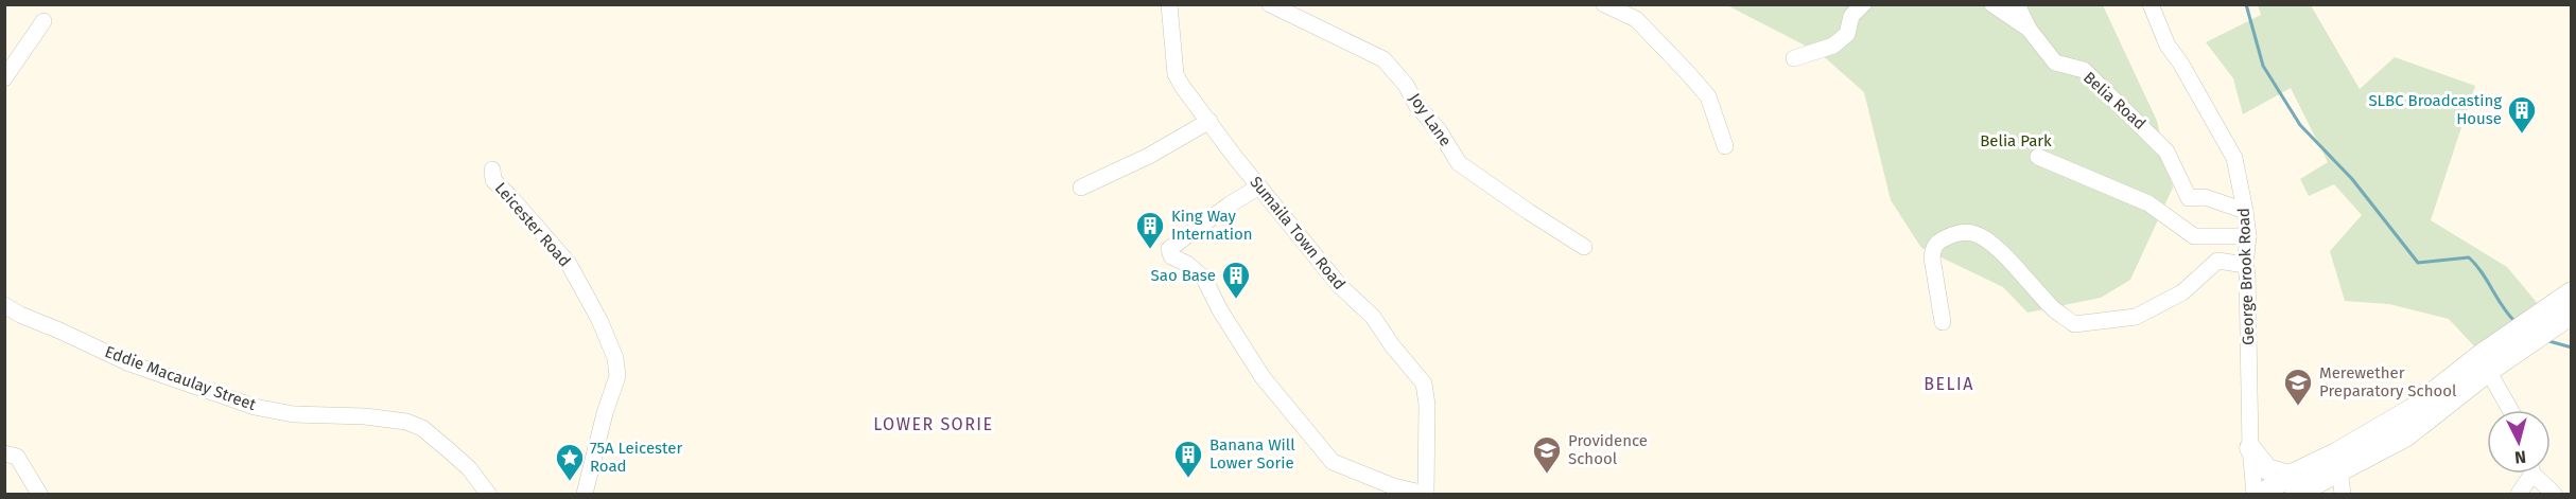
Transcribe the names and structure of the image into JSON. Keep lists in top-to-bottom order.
{
  "streets": {
    "street": [
      "Belia Road",
      "Joy Lane",
      "Leicester Road",
      "Sumaila Town Road",
      "George Brook Road",
      "Eddie Macaulay Street"
    ]
  },
  "crossings": [
    ["Belia Road", "George Brook Road"]
  ],
  "districts": ["BELIA", "LOWER SORIE"],
  "parks": ["Belia Park"],
  "places": {
    "building": [
      "SLBC Broadcasting House",
      "King Way Internation",
      "Sao Base",
      "Banana Will Lower Sorie"
    ],
    "school or university": ["Merewether Preparatory School", "Providence School"],
    "place": ["75A Leicester Road"]
  },
  "north": "bottom"
}
